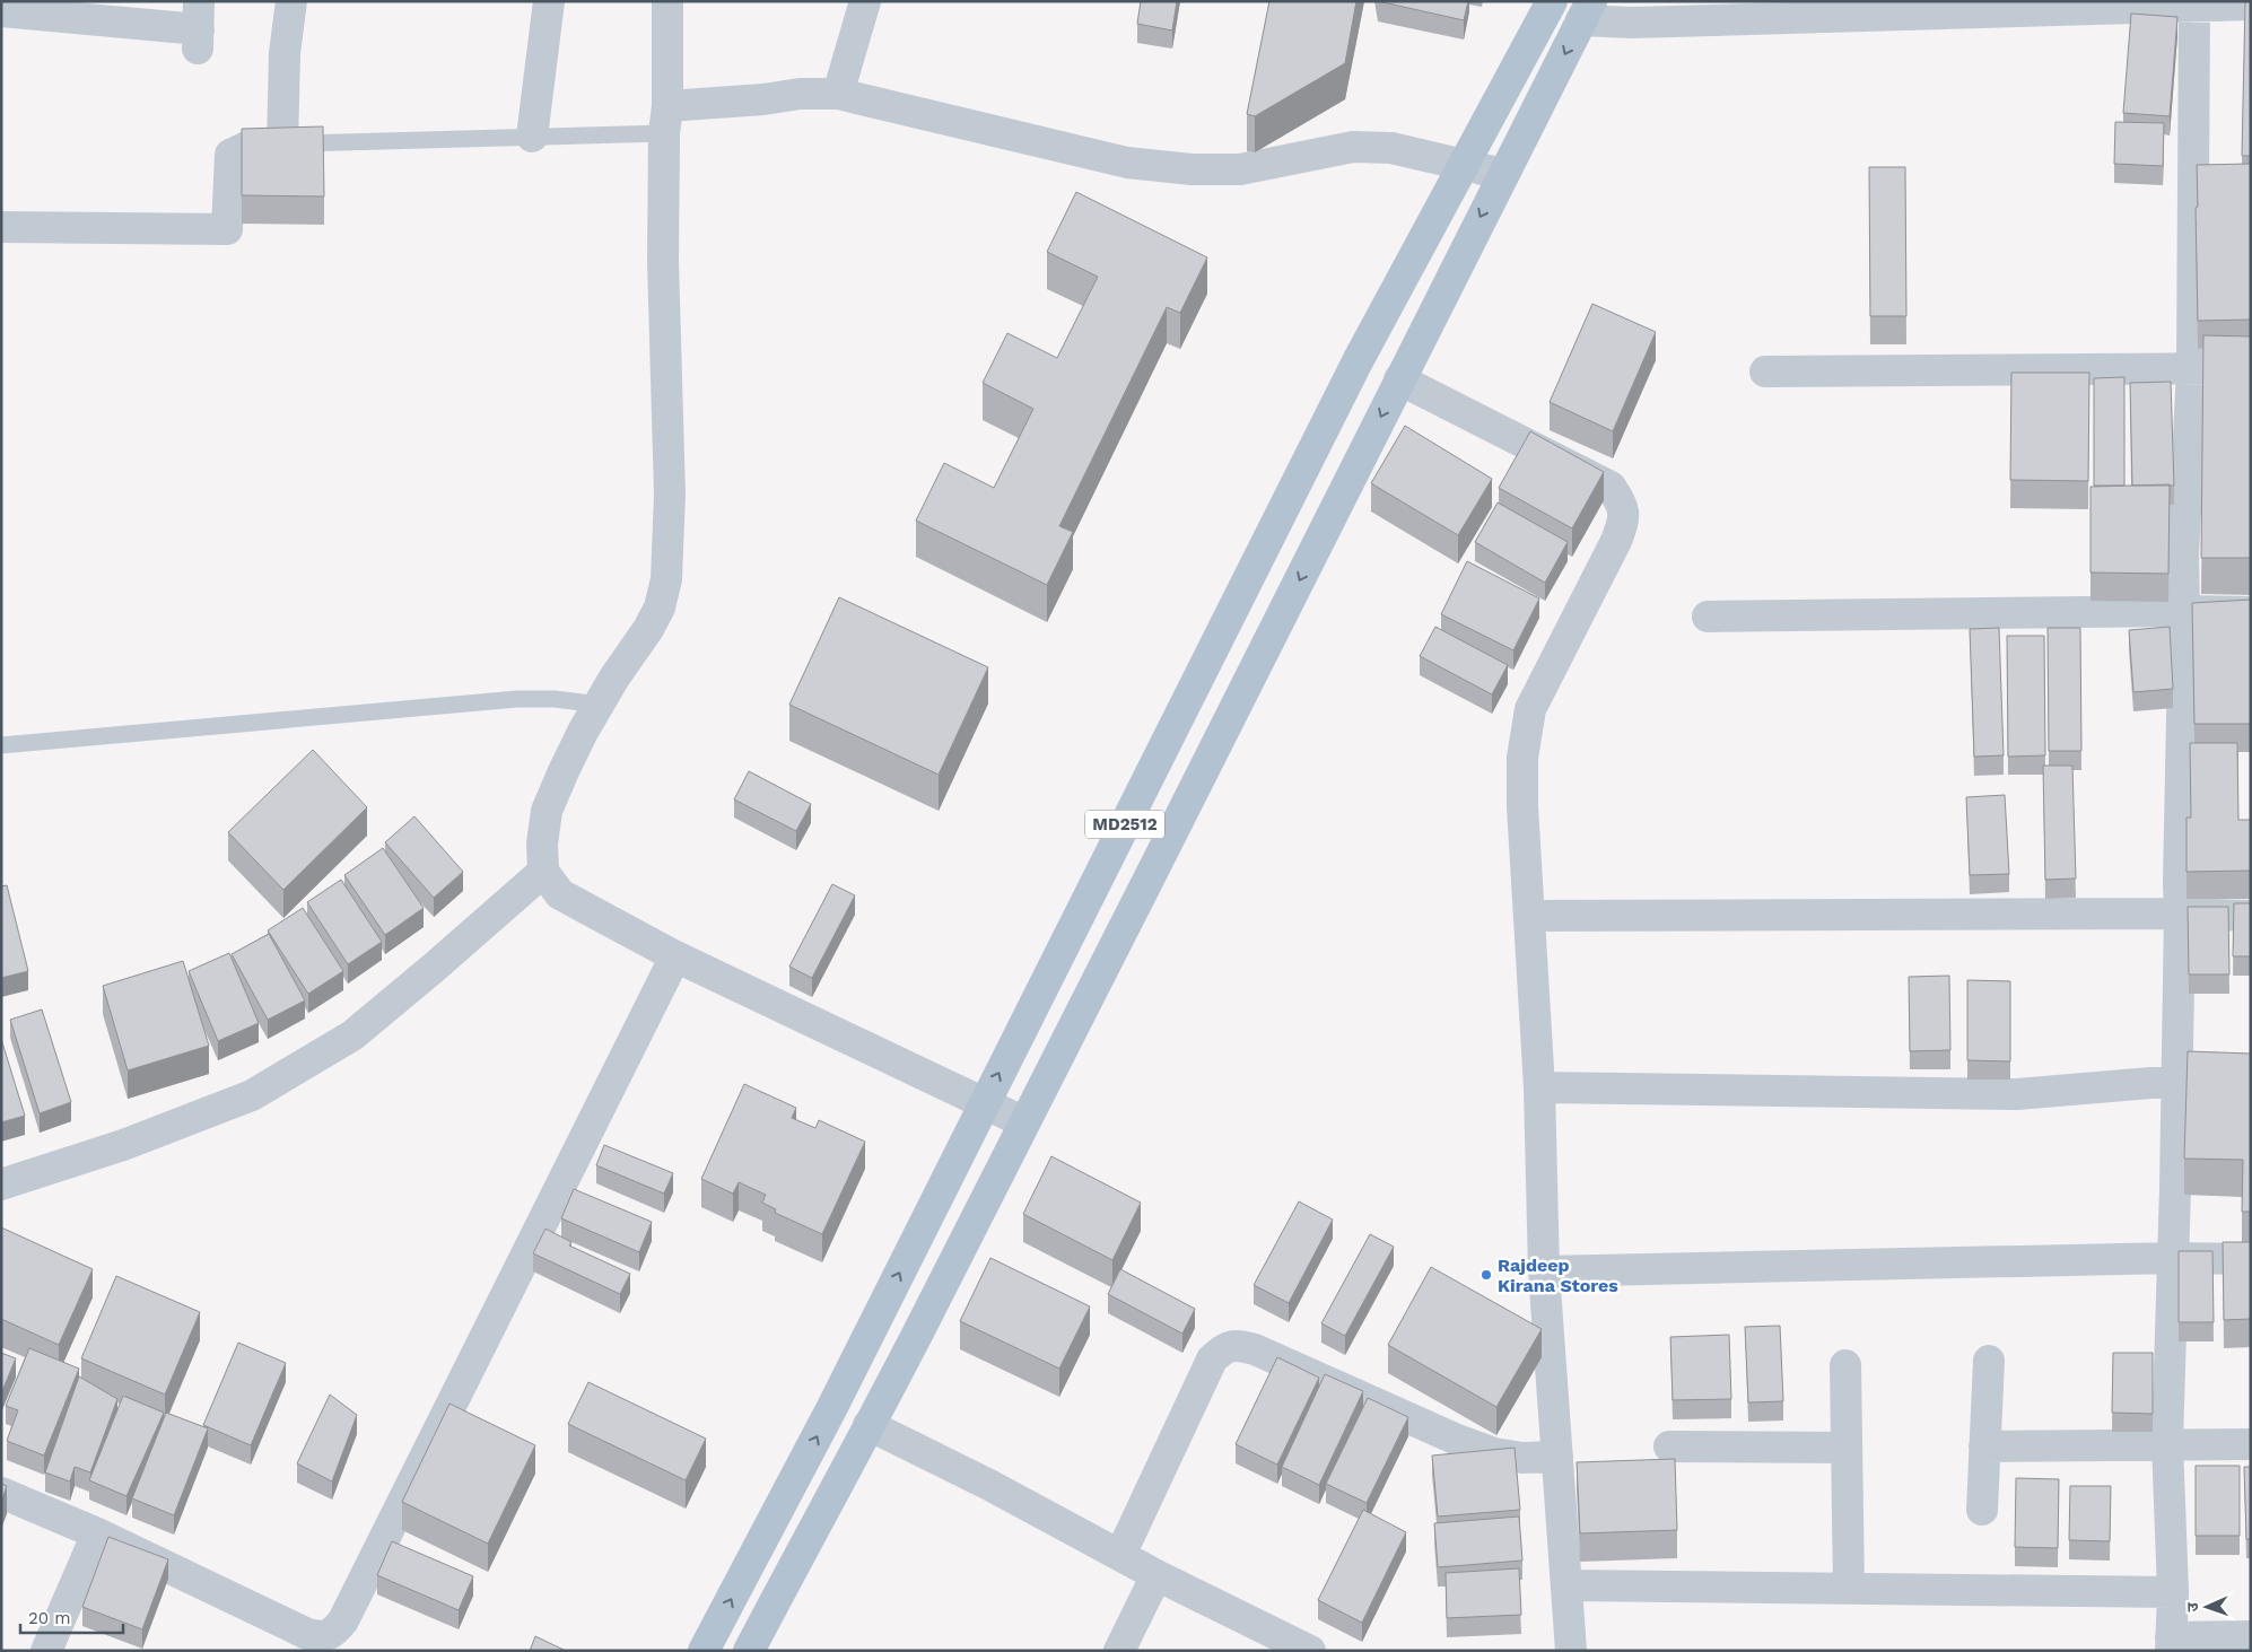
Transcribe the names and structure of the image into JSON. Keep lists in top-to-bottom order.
{
  "streets": {
    "main road": ["MD2512"]
  },
  "places": ["Rajdeep Kirana Stores"],
  "scale_bar": "20 m",
  "north": "left"
}
